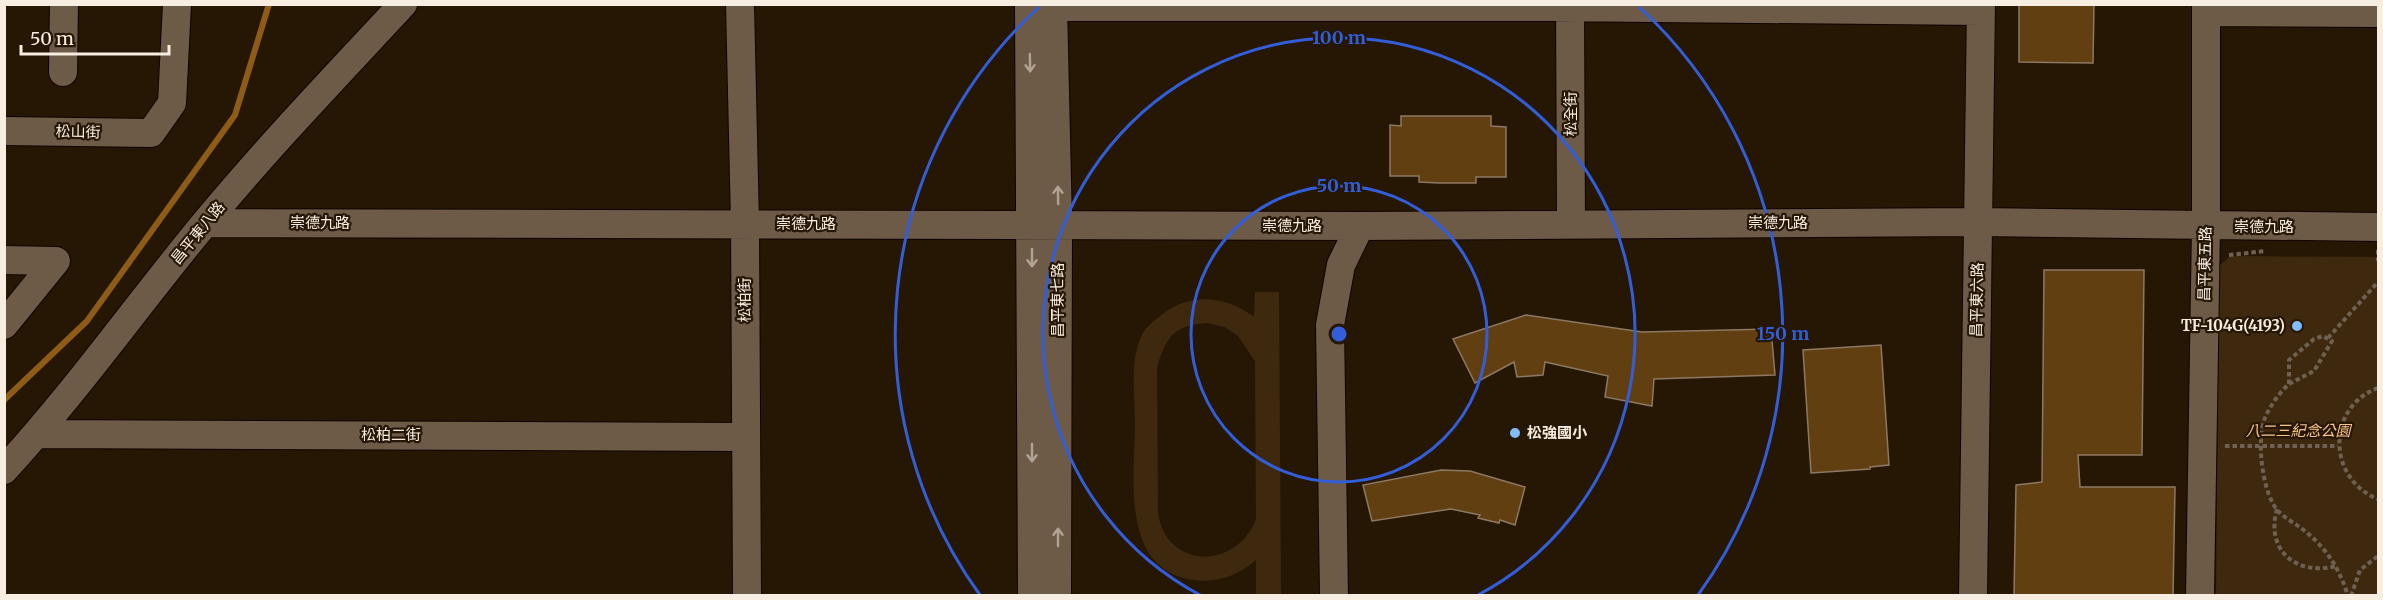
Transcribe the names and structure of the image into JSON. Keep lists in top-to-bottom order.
{
  "streets": {
    "street": [
      "松全街",
      "松山街",
      "崇德九路",
      "昌平東八路",
      "昌平東五路",
      "松柏街",
      "昌平東七路",
      "昌平東六路",
      "松柏二街"
    ]
  },
  "crossings": [
    ["松全街", "崇德九路"],
    ["崇德九路", "昌平東八路"],
    ["崇德九路", "昌平東五路"],
    ["崇德九路", "松柏街"],
    ["崇德九路", "昌平東七路"],
    ["崇德九路", "昌平東六路"],
    ["昌平東八路", "松柏二街"],
    ["松柏街", "松柏二街"]
  ],
  "parks": ["八二三紀念公園"],
  "places": ["TF-104G(4193)", "松強國小"],
  "scale_bar": "50 m",
  "rings": ["100 m", "50 m", "150 m"]
}
